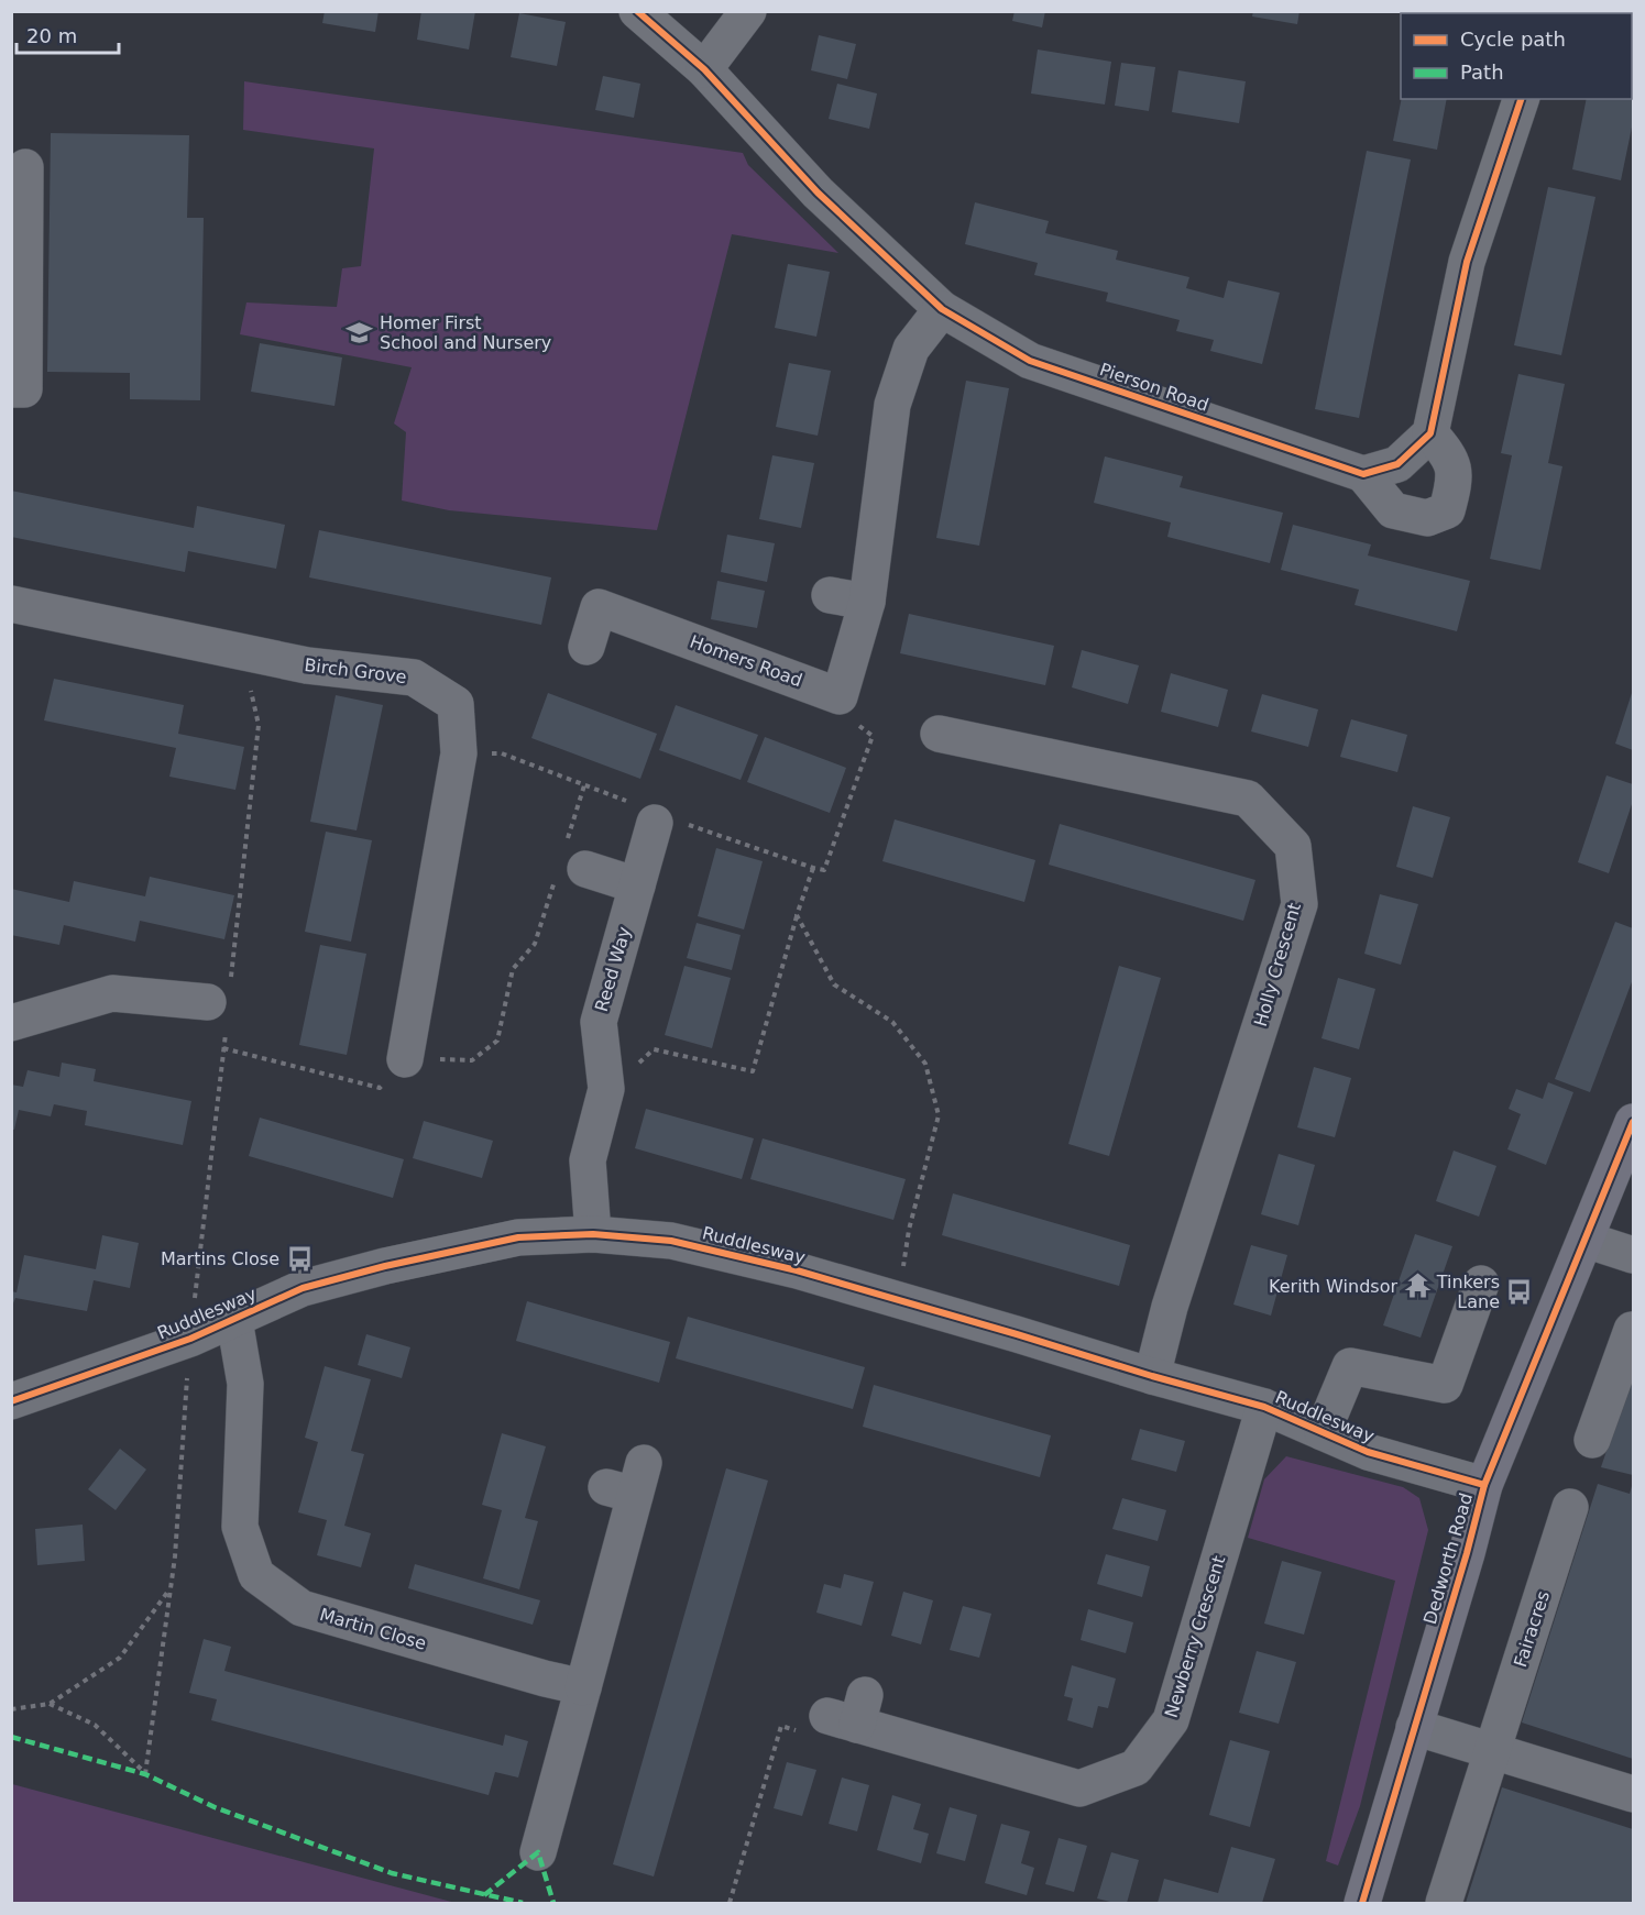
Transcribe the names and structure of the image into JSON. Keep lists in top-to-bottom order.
{
  "streets": {
    "main road": ["Dedworth Road"],
    "street": [
      "Pierson Road",
      "Homers Road",
      "Birch Grove",
      "Holly Crescent",
      "Reed Way",
      "Ruddlesway",
      "Martin Close",
      "Fairacres",
      "Newberry Crescent"
    ]
  },
  "crossings": [
    ["Holly Crescent", "Ruddlesway"],
    ["Reed Way", "Ruddlesway"],
    ["Ruddlesway", "Dedworth Road"],
    ["Ruddlesway", "Martin Close"],
    ["Ruddlesway", "Newberry Crescent"]
  ],
  "places": {
    "school or university": ["Homer First School and Nursery"],
    "bus stop": ["Martins Close", "Tinkers Lane"],
    "temple": ["Kerith Windsor"]
  },
  "legend": ["Cycle path", "Path"],
  "scale_bar": "20 m"
}
